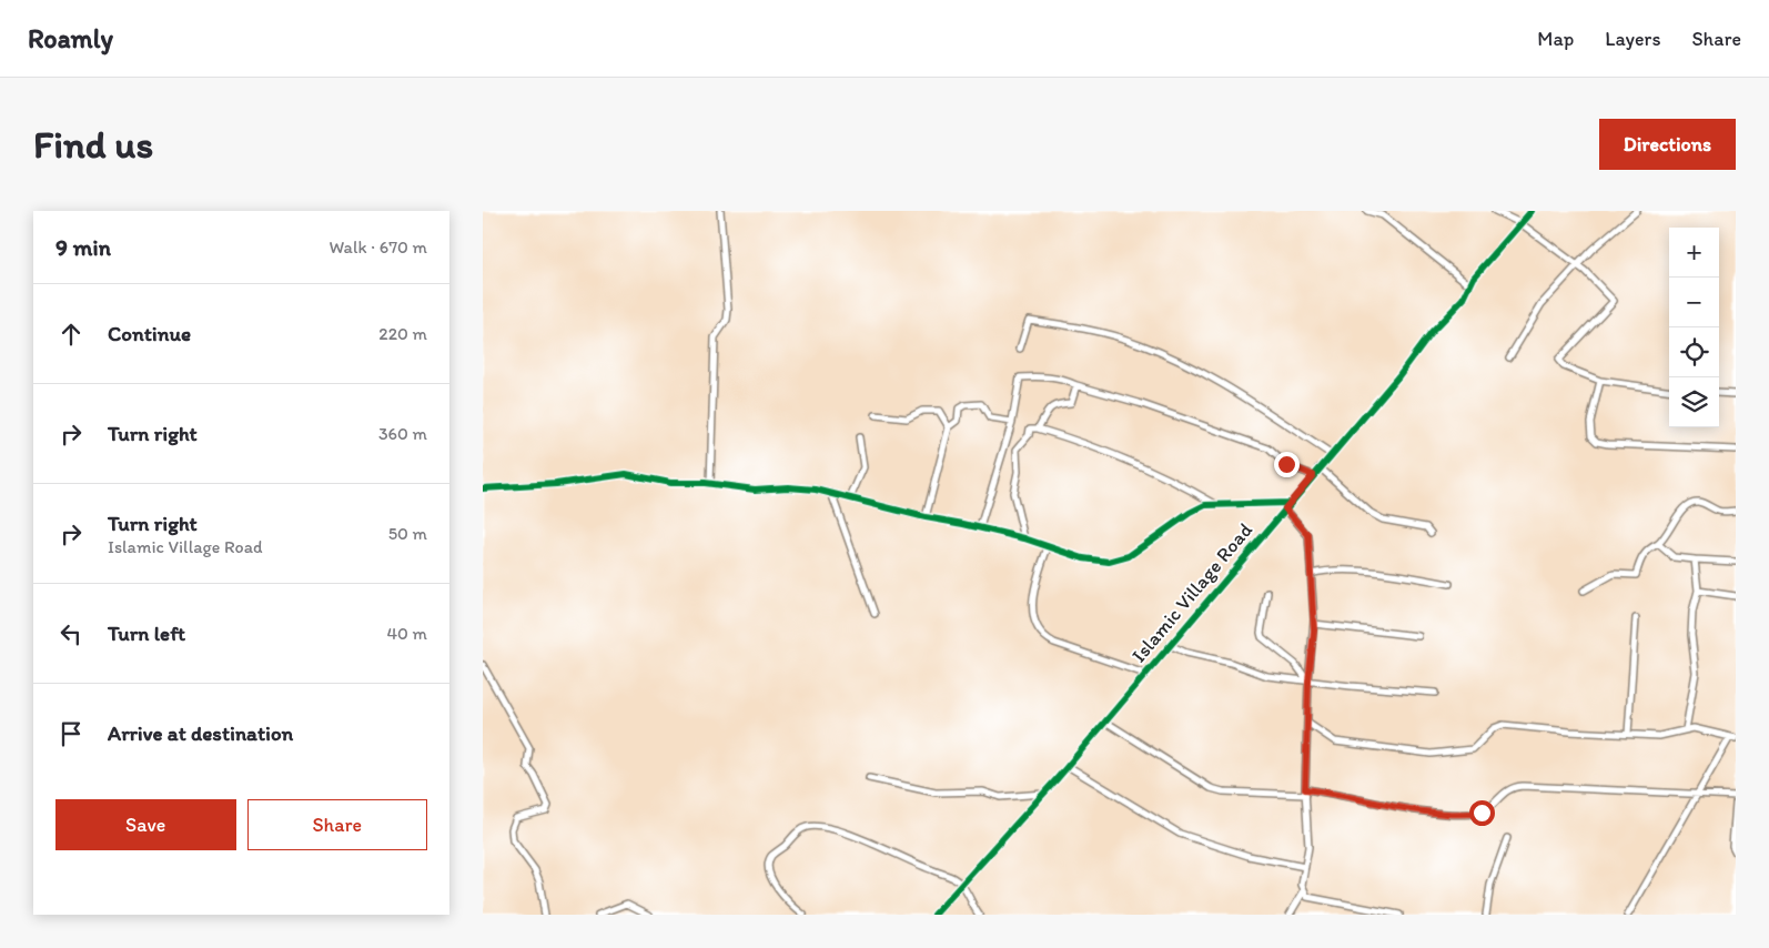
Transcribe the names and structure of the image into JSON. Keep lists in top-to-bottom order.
{
  "streets": {
    "street": ["Islamic Village Road"]
  },
  "page": {
    "header": "Roamly",
    "nav": ["Map", "Layers", "Share"],
    "buttons": [
      "Directions",
      ["Save", "Share"]
    ],
    "title": "Find us",
    "heading": ["9 min", "Walk · 670 m"],
    "map_buttons": ["+", "−"],
    "list": [
      ["Continue", "220 m"],
      ["Turn right", "360 m"],
      ["Turn right", "Islamic Village Road", "50 m"],
      ["Turn left", "40 m"],
      "Arrive at destination"
    ]
  }
}
